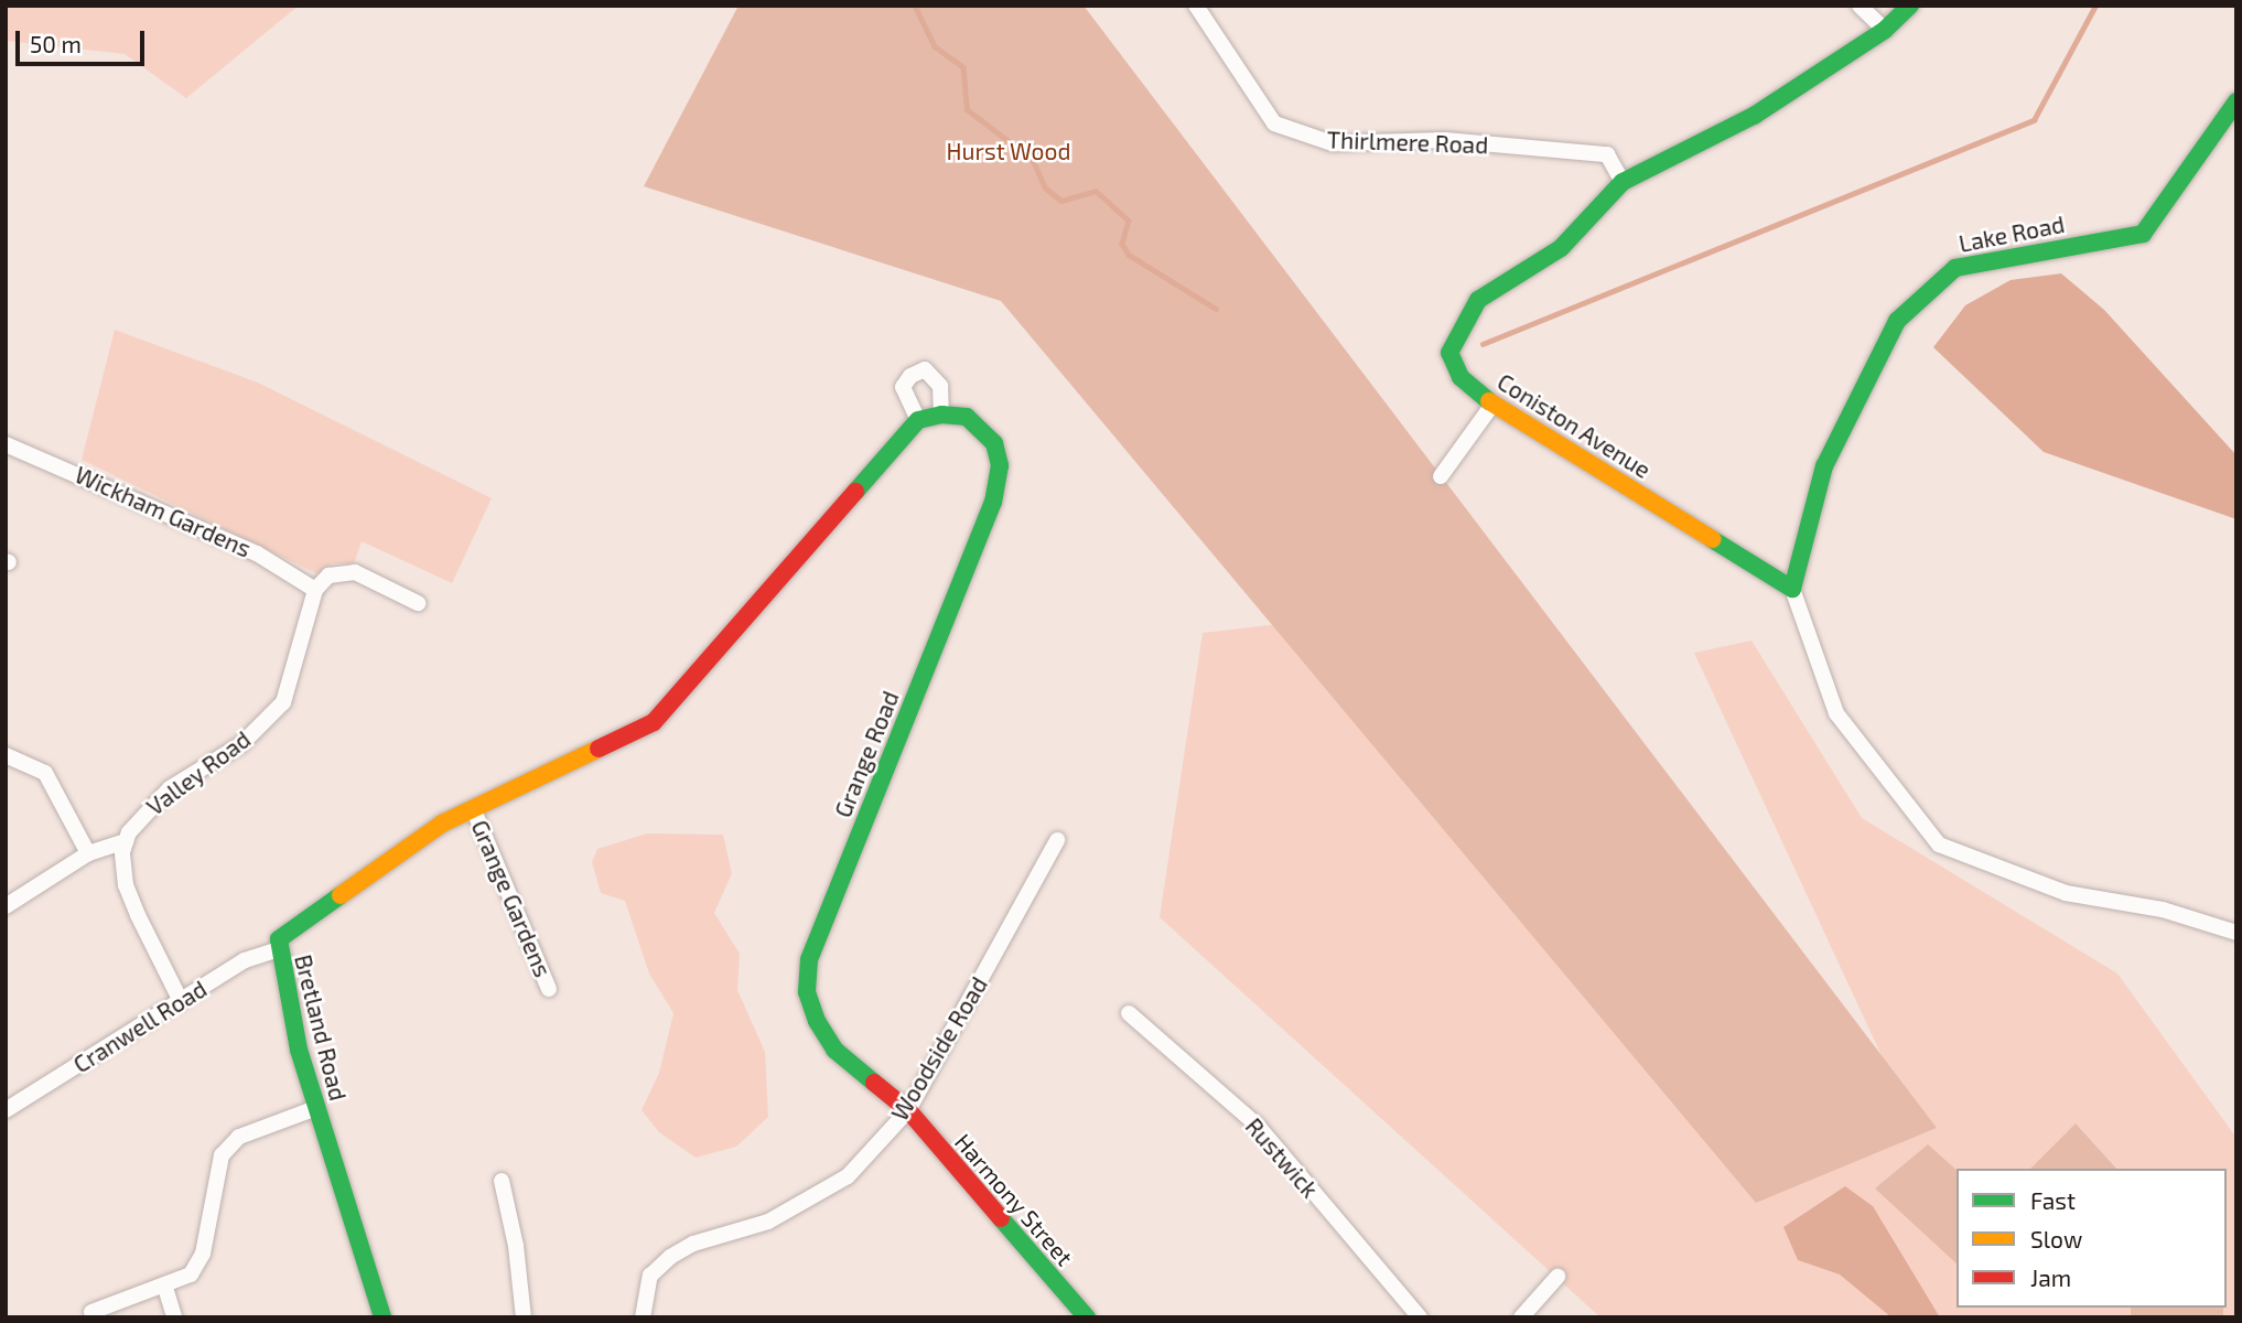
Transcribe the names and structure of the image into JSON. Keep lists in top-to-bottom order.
{
  "streets": {
    "street": [
      "Thirlmere Road",
      "Lake Road",
      "Coniston Avenue",
      "Wickham Gardens",
      "Grange Road",
      "Valley Road",
      "Grange Gardens",
      "Cranwell Road",
      "Bretland Road",
      "Woodside Road",
      "Rustwick",
      "Harmony Street"
    ]
  },
  "crossings": [
    ["Thirlmere Road", "Coniston Avenue"],
    ["Lake Road", "Coniston Avenue"],
    ["Wickham Gardens", "Valley Road"],
    ["Grange Road", "Woodside Road"],
    ["Grange Road", "Harmony Street"],
    ["Grange Gardens", "Bretland Road"],
    ["Cranwell Road", "Bretland Road"],
    ["Woodside Road", "Harmony Street"]
  ],
  "parks": ["Hurst Wood"],
  "legend": ["Fast", "Slow", "Jam"],
  "scale_bar": "50 m"
}
